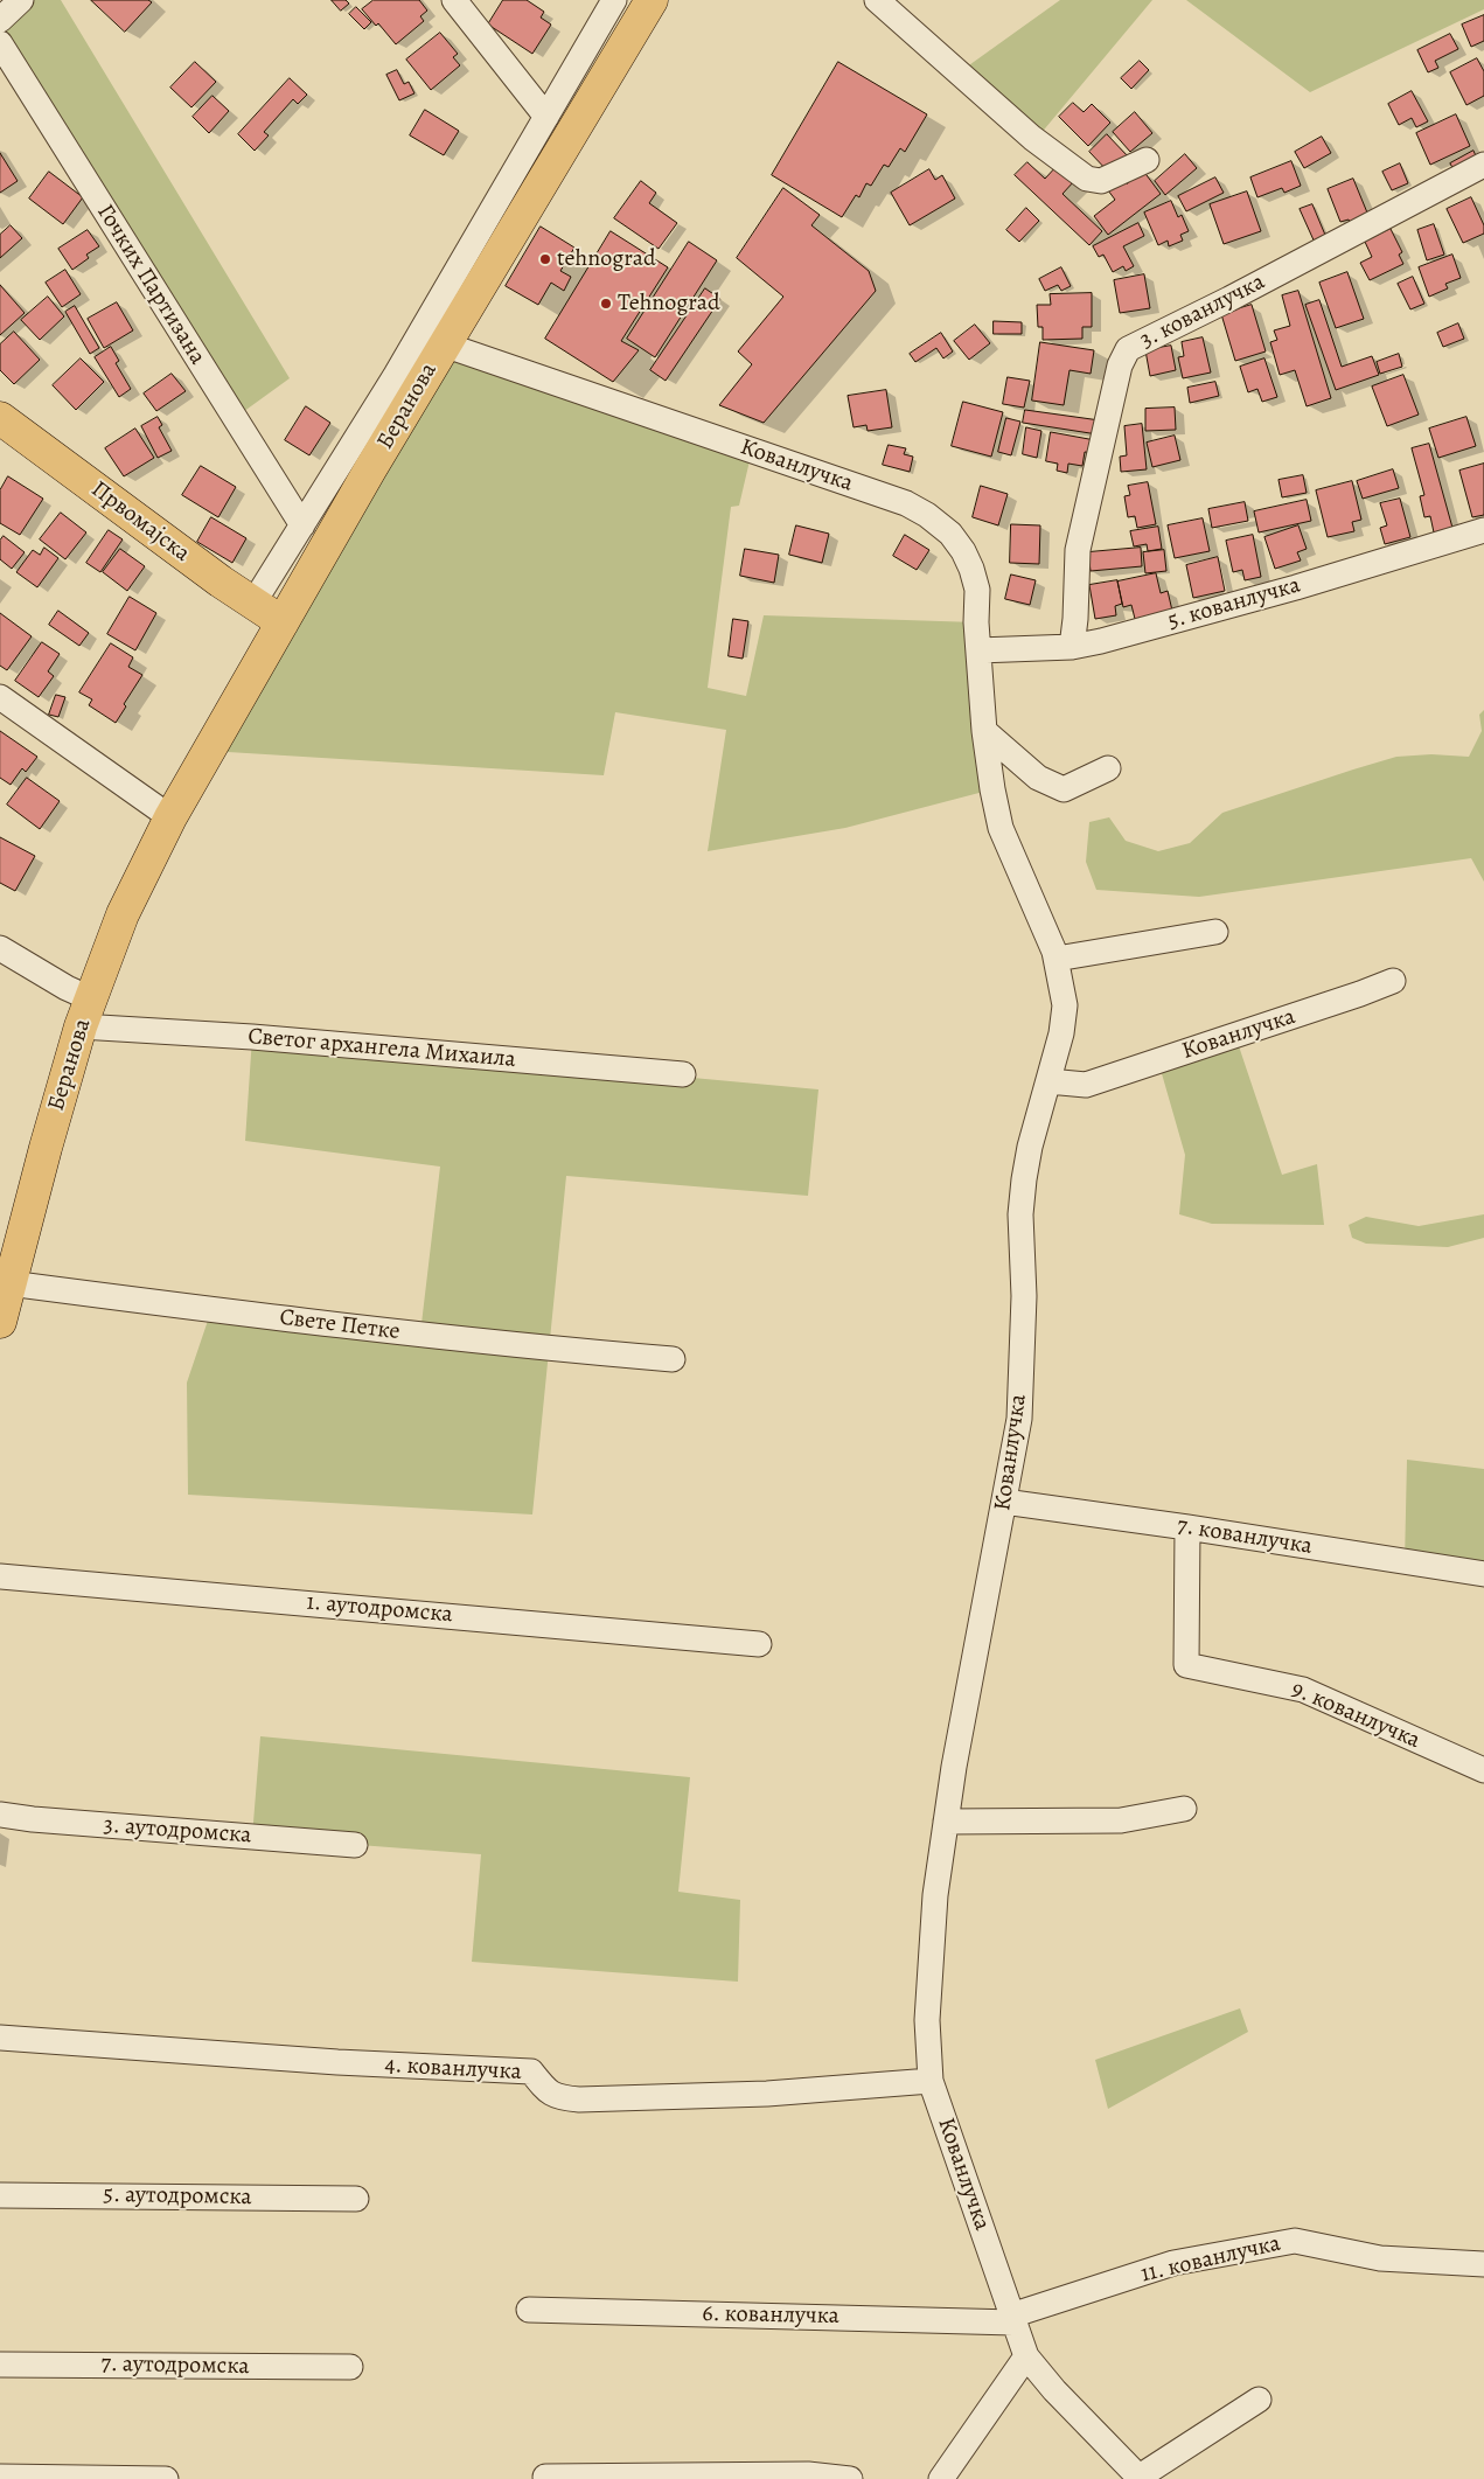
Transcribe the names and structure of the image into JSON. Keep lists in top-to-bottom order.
{
  "streets": {
    "main road": ["Беранова", "Првомајска"],
    "street": [
      "Гочких Партизана",
      "3. кованлучка",
      "Кованлучка",
      "5. кованлучка",
      "Светог архангела Михаила",
      "Свете Петке",
      "7. кованлучка",
      "1. аутодромска",
      "9. кованлучка",
      "3. аутодромска",
      "4. кованлучка",
      "5. аутодромска",
      "11. кованлучка",
      "6. кованлучка",
      "7. аутодромска"
    ]
  },
  "crossings": [
    ["Гочких Партизана", "Беранова"],
    ["3. кованлучка", "5. кованлучка"],
    ["Беранова", "Кованлучка"],
    ["Беранова", "Првомајска"],
    ["Беранова", "Светог архангела Михаила"],
    ["Беранова", "Свете Петке"],
    ["Кованлучка", "5. кованлучка"],
    ["Кованлучка", "7. кованлучка"],
    ["Кованлучка", "4. кованлучка"],
    ["Кованлучка", "11. кованлучка"],
    ["Кованлучка", "6. кованлучка"],
    ["7. кованлучка", "9. кованлучка"],
    ["11. кованлучка", "6. кованлучка"]
  ],
  "places": ["tehnograd", "Tehnograd"]
}
